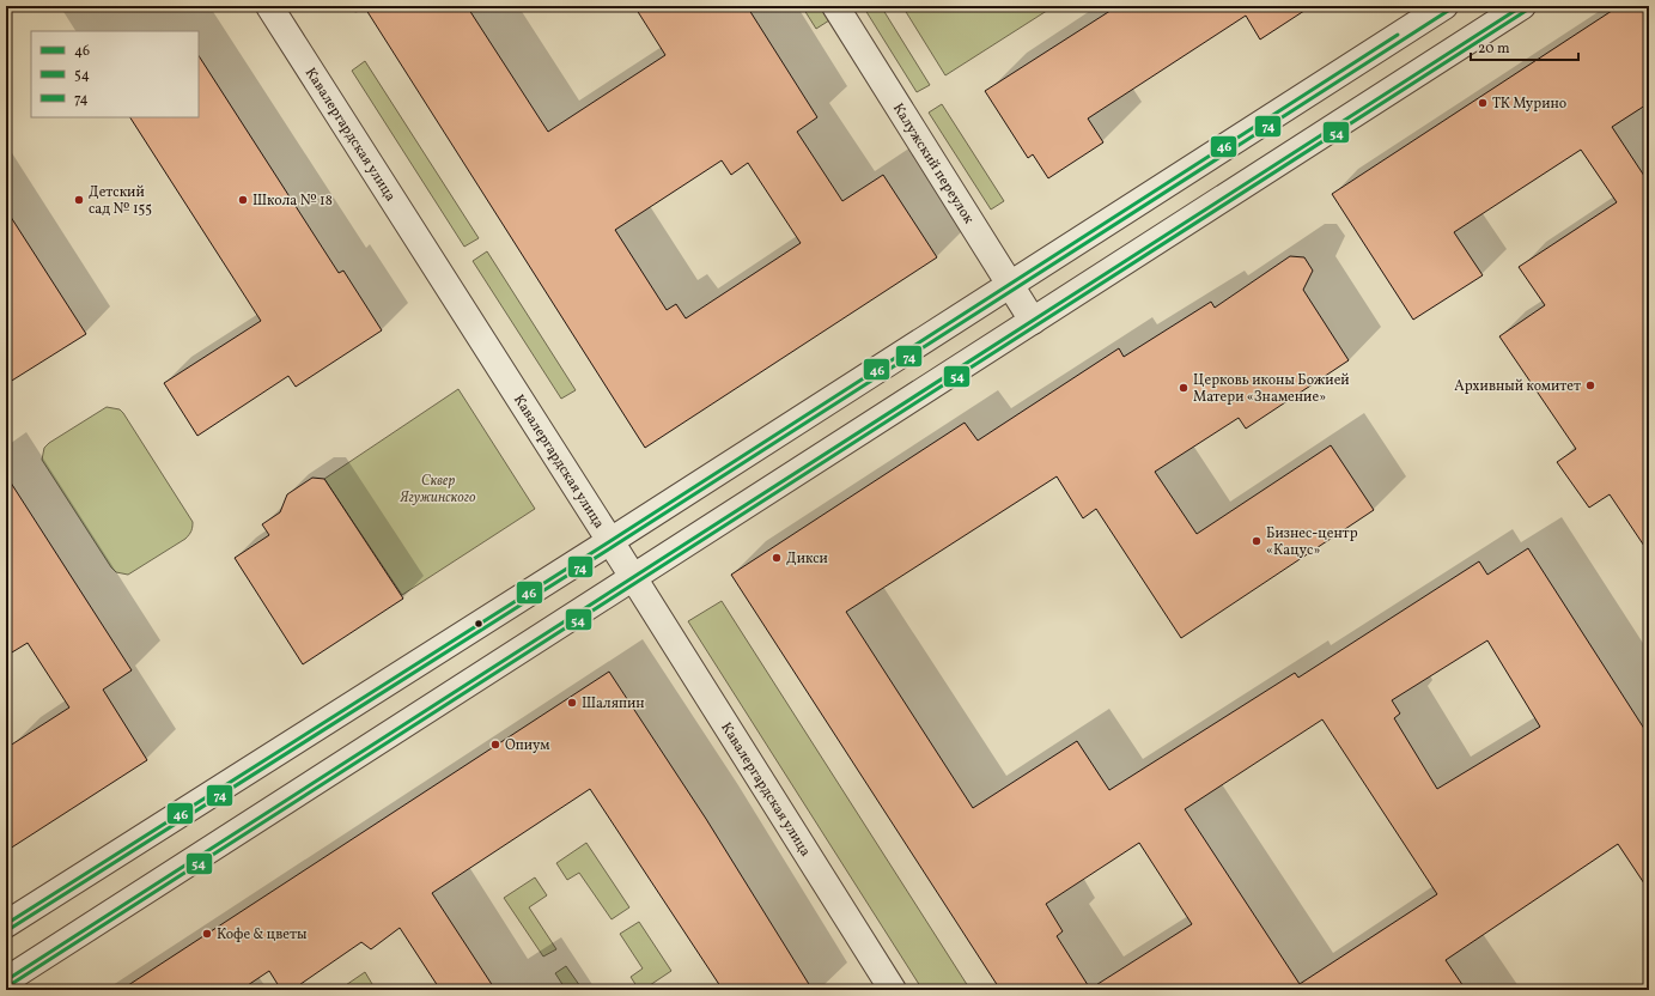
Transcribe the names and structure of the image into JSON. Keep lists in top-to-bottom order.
{
  "streets": {
    "street": ["Кавалергардская улица", "Калужский переулок"]
  },
  "parks": ["Сквер Ягужинского"],
  "places": [
    "ТК Мурино",
    "Детский сад № 155",
    "Школа № 18",
    "Архивный комитет",
    "Церковь иконы Божией Матери «Знамение»",
    "Бизнес-центр «Кацус»",
    "Дикси",
    "Шаляпин",
    "Опиум",
    "Кофе & цветы"
  ],
  "lines": ["transit line 46", "transit line 54", "transit line 74"],
  "legend": ["46", "54", "74"],
  "scale_bar": "20 m"
}
